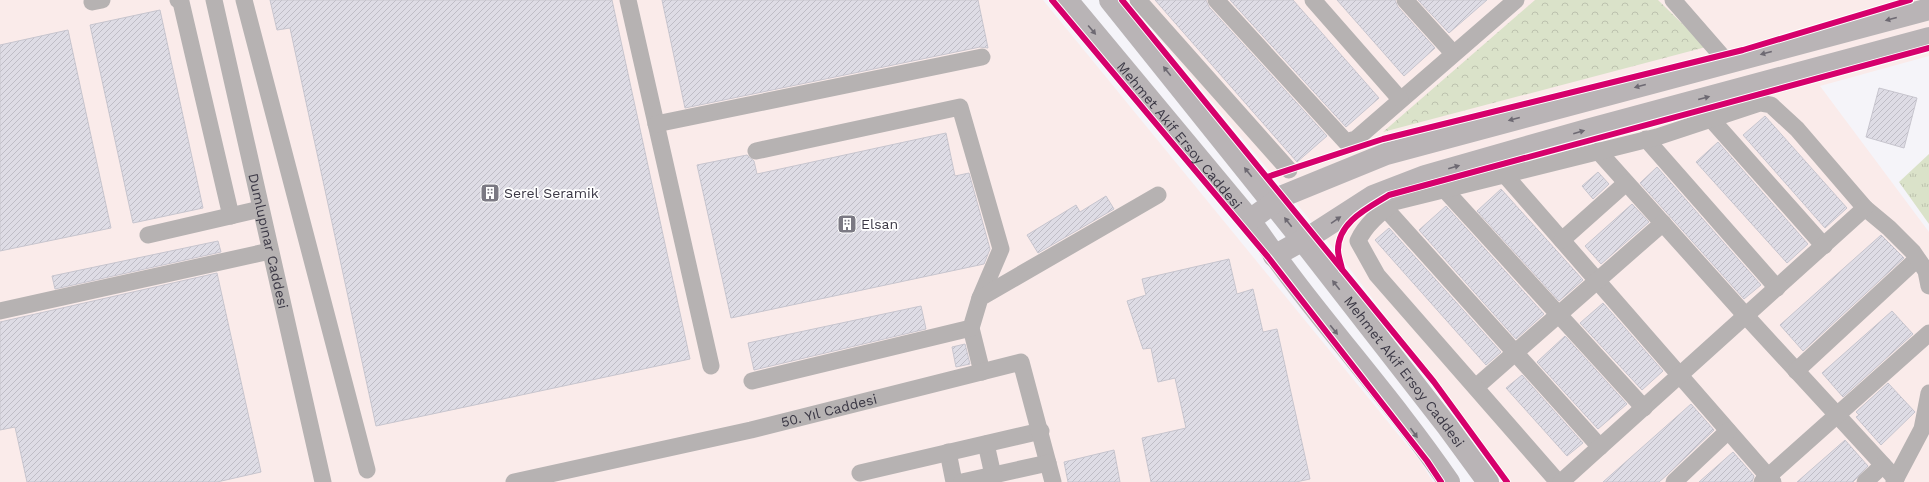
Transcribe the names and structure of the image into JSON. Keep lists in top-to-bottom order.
{
  "streets": {
    "main road": ["Mehmet Akif Ersoy Caddesi"],
    "street": ["Dumlupınar Caddesi", "50. Yıl Caddesi"]
  },
  "places": {
    "building": ["Serel Seramik", "Elsan"]
  }
}
